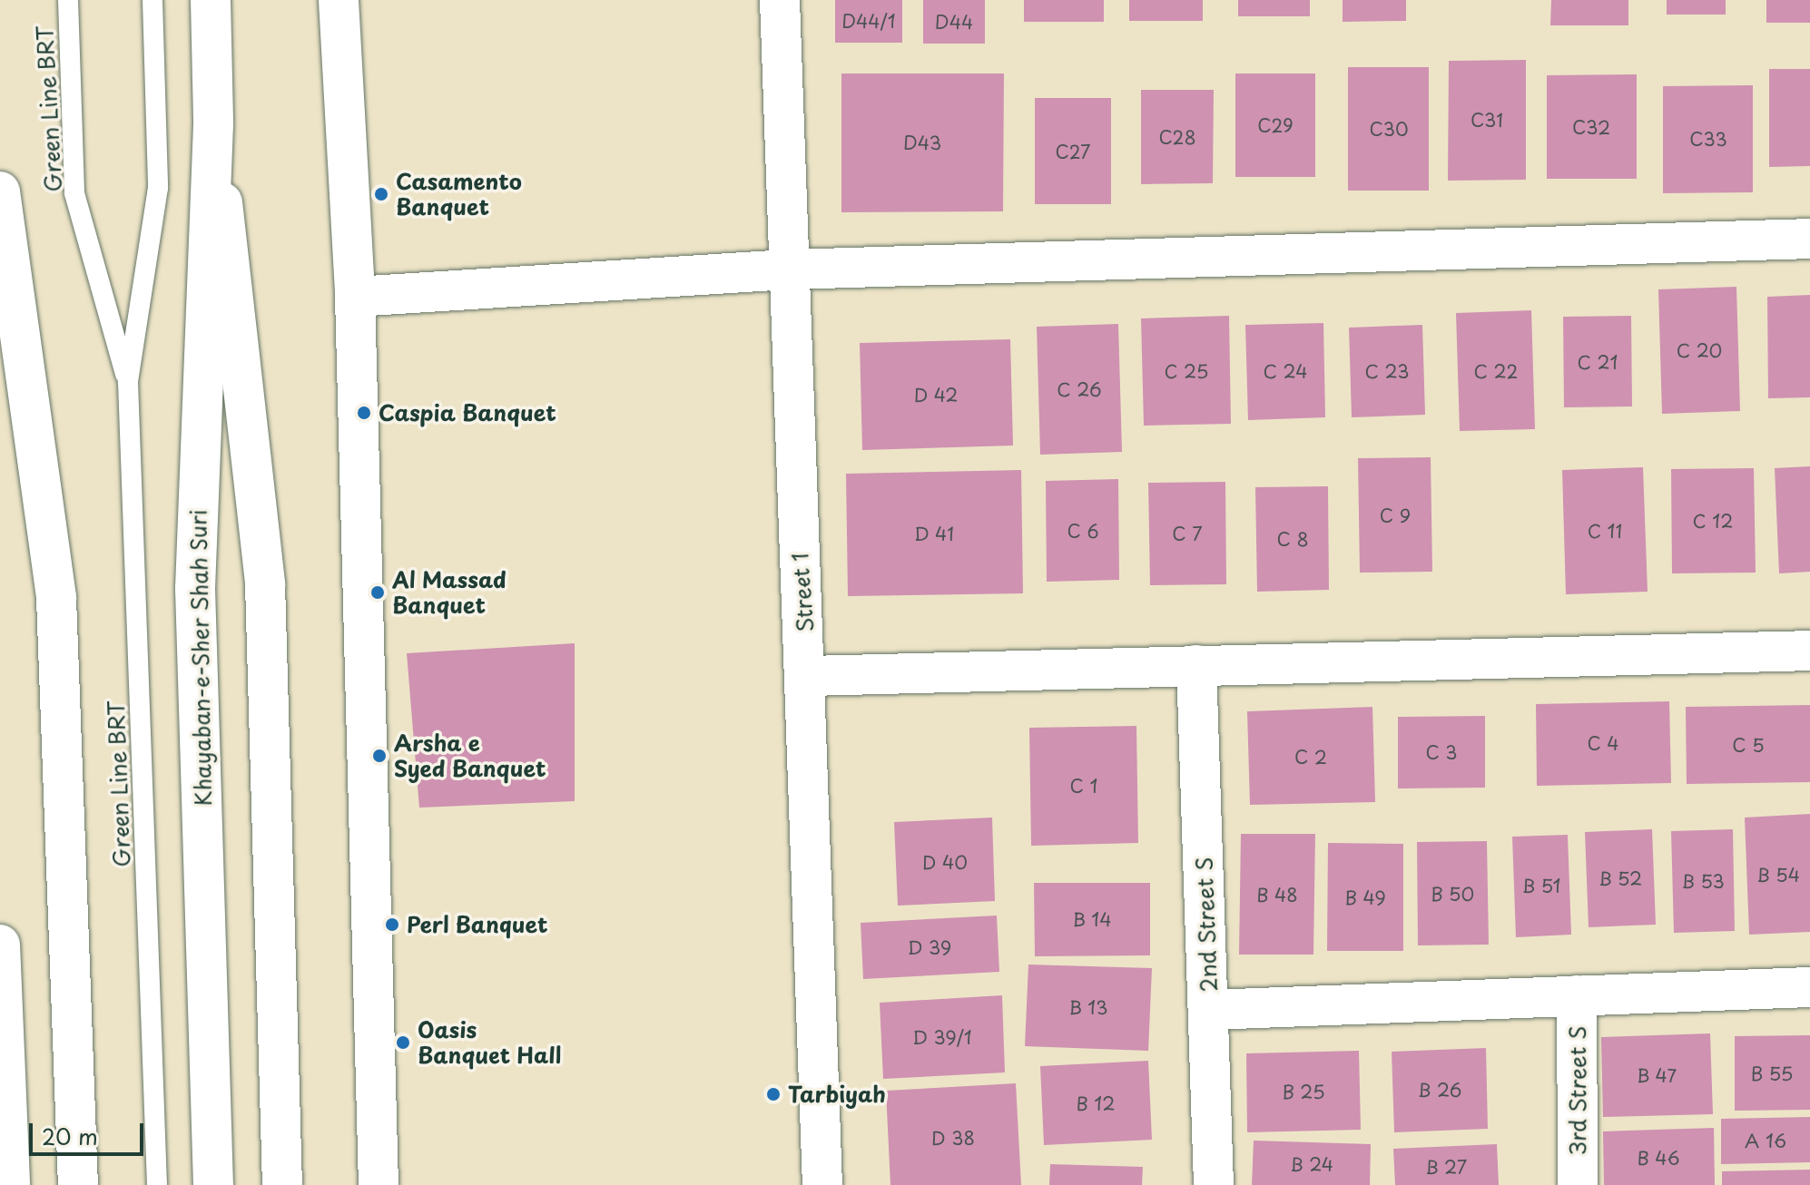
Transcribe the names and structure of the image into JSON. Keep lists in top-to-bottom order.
{
  "streets": {
    "street": [
      "Street 1",
      "Khayaban-e-Sher Shah Suri",
      "2nd Street S",
      "3rd Street S"
    ],
    "lane": ["Green Line BRT"]
  },
  "places": [
    "Casamento Banquet",
    "Caspia Banquet",
    "Al Massad Banquet",
    "Arsha e Syed Banquet",
    "Perl Banquet",
    "Oasis Banquet Hall",
    "Tarbiyah"
  ],
  "house_numbers": [
    "D44/1",
    "D44",
    "C31",
    "C29",
    "C32",
    "C30",
    "C28",
    "C33",
    "D43",
    "C27",
    "C 20",
    "C 21",
    "C 25",
    "C 24",
    "C 23",
    "C 22",
    "C 26",
    "D 42",
    "C 9",
    "C 12",
    "C 6",
    "C 11",
    "D 41",
    "C 7",
    "C 8",
    "C 4",
    "C 5",
    "C 3",
    "C 2",
    "C 1",
    "D 40",
    "B 54",
    "B 52",
    "B 53",
    "B 51",
    "B 50",
    "B 48",
    "B 49",
    "B 14",
    "D 39",
    "B 13",
    "D 39/1",
    "B 55",
    "B 47",
    "B 26",
    "B 25",
    "B 12",
    "D 38",
    "A 16",
    "B 46",
    "B 24",
    "B 27"
  ],
  "scale_bar": "20 m"
}
